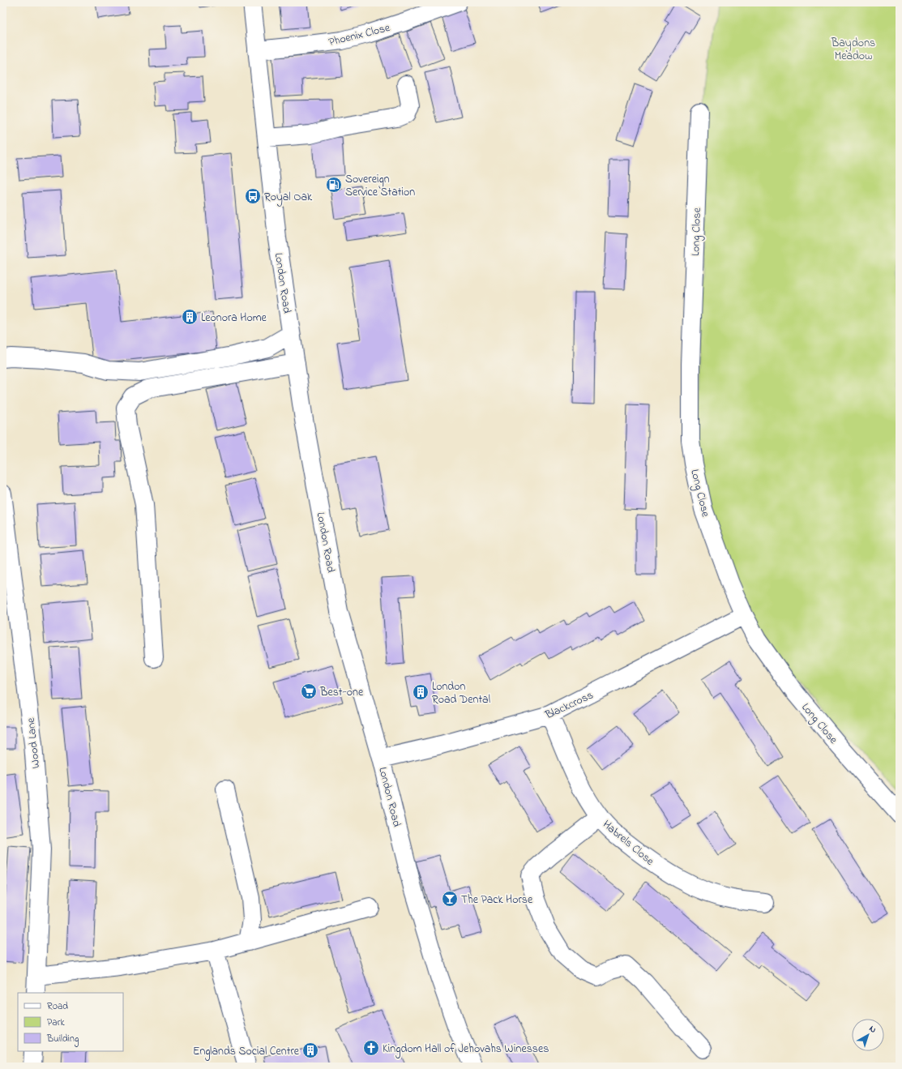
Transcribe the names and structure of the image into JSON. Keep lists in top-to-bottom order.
{
  "streets": {
    "street": [
      "Phoenix Close",
      "Long Close",
      "London Road",
      "Blackcross",
      "Wood Lane",
      "Habrels Close"
    ]
  },
  "crossings": [
    ["Phoenix Close", "London Road"],
    ["Long Close", "Blackcross"],
    ["London Road", "Blackcross"],
    ["Blackcross", "Habrels Close"]
  ],
  "parks": ["Baydons Meadow"],
  "places": {
    "fuel station": ["Sovereign Service Station"],
    "bus stop": ["Royal Oak"],
    "building": ["Leonora Home", "London Road Dental", "Englands Social Centre"],
    "supermarket": ["Best-one"],
    "bar": ["The Pack Horse"],
    "church": ["Kingdom Hall of Jehovahs Winesses"]
  },
  "legend": ["Road", "Park", "Building"],
  "north": "top right"
}
